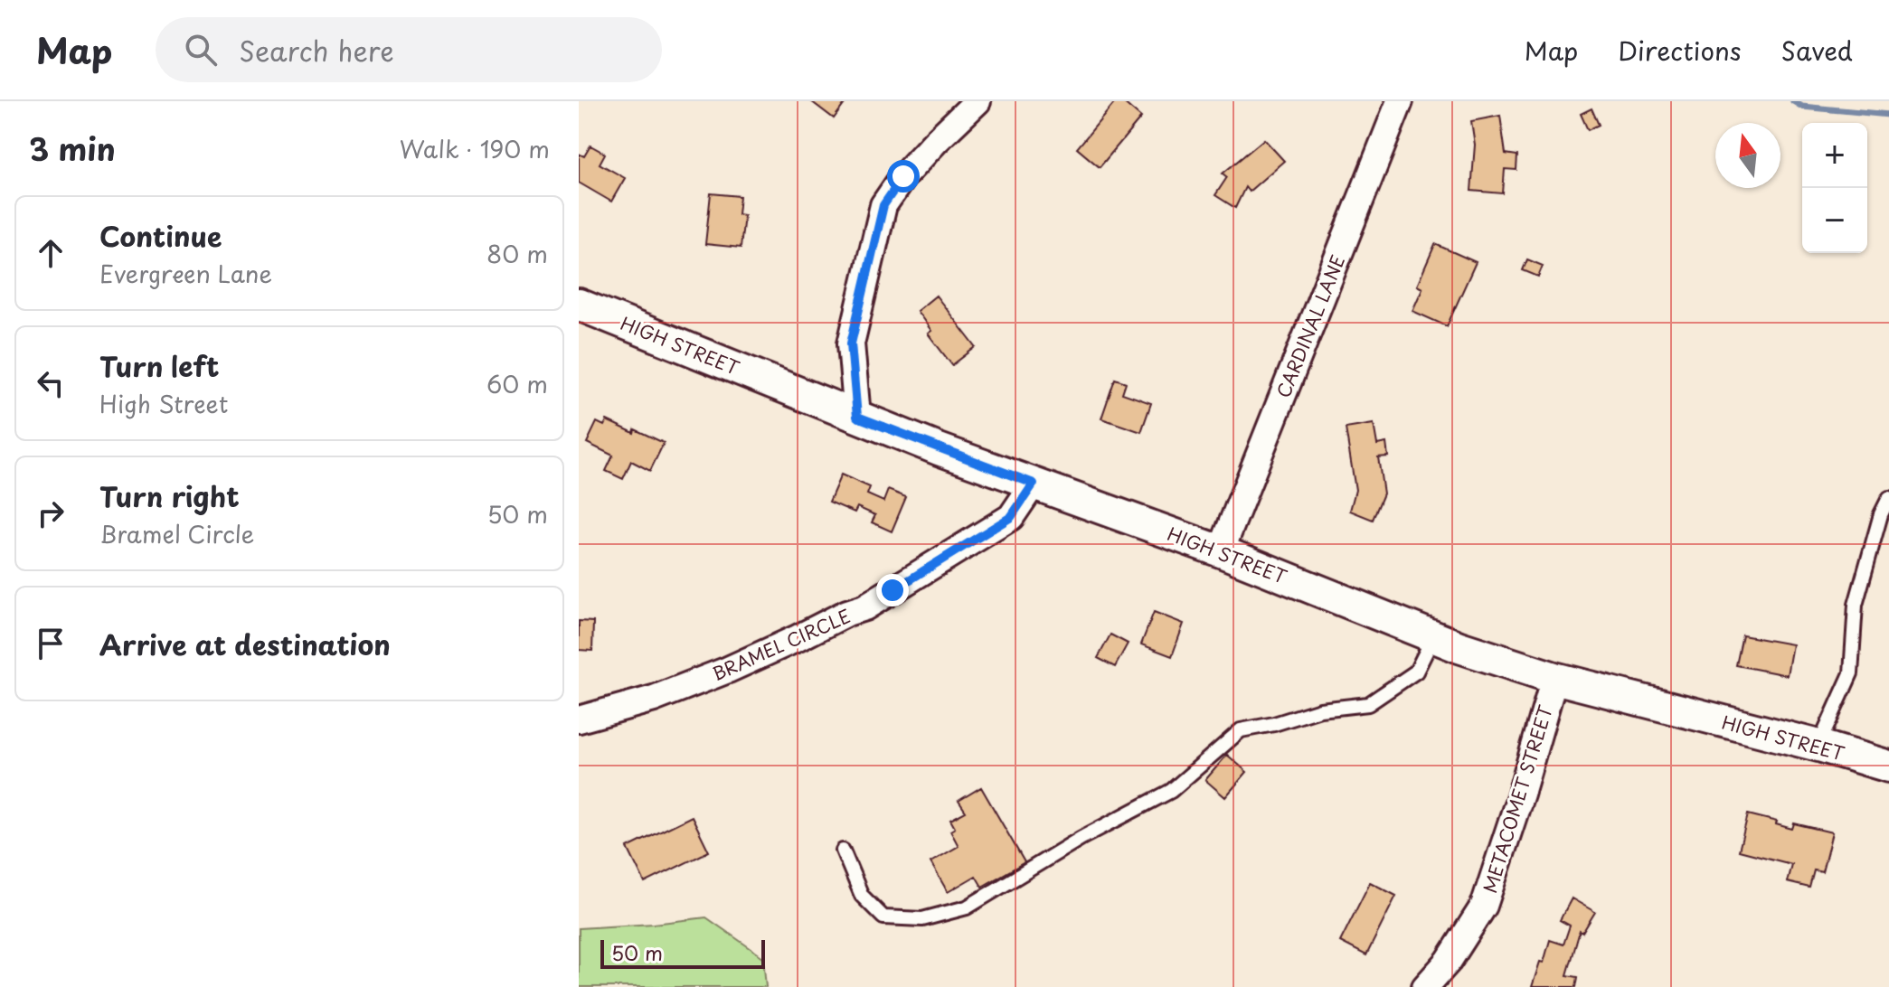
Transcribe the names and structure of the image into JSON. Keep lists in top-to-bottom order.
{
  "streets": {
    "street": [
      "CARDINAL LANE",
      "HIGH STREET",
      "BRAMEL CIRCLE",
      "METACOMET STREET"
    ]
  },
  "crossings": [
    ["CARDINAL LANE", "HIGH STREET"],
    ["HIGH STREET", "BRAMEL CIRCLE"],
    ["HIGH STREET", "METACOMET STREET"]
  ],
  "scale_bar": "50 m",
  "north": "top",
  "page": {
    "header": "Map",
    "search": "Search here",
    "nav": ["Map", "Directions", "Saved"],
    "heading": ["3 min", "Walk · 190 m"],
    "map_buttons": ["+", "−"],
    "list": [
      ["Continue", "Evergreen Lane", "80 m"],
      ["Turn left", "High Street", "60 m"],
      ["Turn right", "Bramel Circle", "50 m"],
      "Arrive at destination"
    ],
    "scale": "50 m"
  }
}
